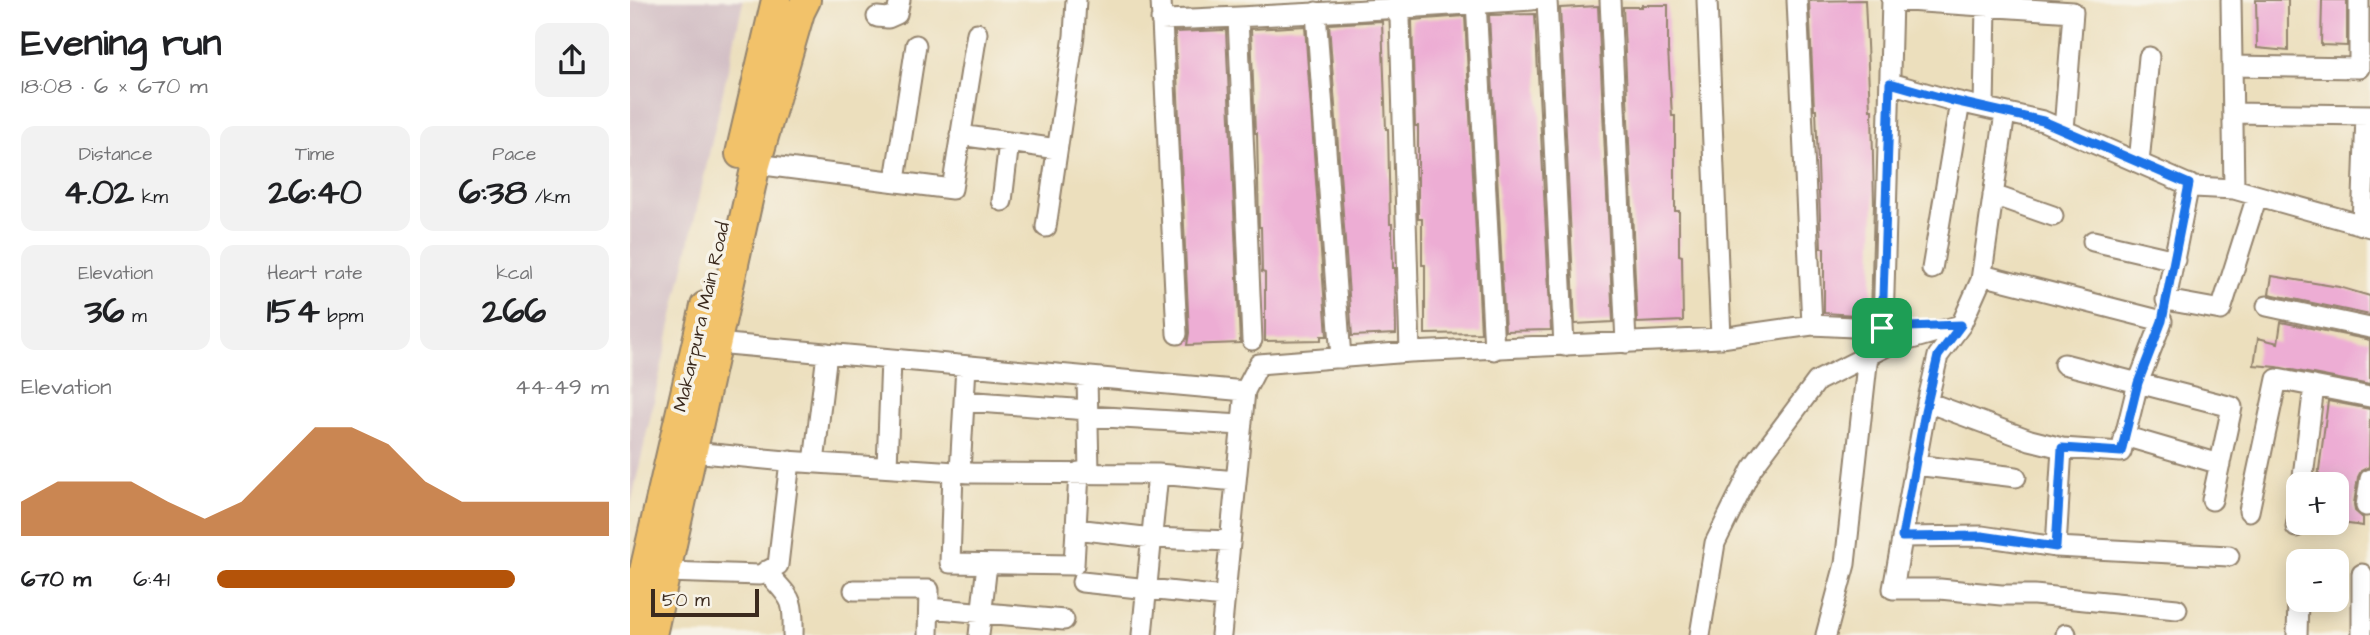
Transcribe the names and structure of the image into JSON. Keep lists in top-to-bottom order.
{
  "streets": {
    "highway": ["Makarpura Main Road"]
  },
  "scale_bar": "50 m",
  "page": {
    "heading": ["Evening run", "18:08 · 6 × 670 m"],
    "stats": [
      ["Distance", "4.02 km"],
      ["Time", "26:40"],
      ["Pace", "6:38 /km"],
      ["Elevation", "36 m"],
      ["Heart rate", "154 bpm"],
      ["kcal", "266"]
    ],
    "chart": ["Elevation", "44–49 m"],
    "map_buttons": ["+", "−"],
    "list": [
      {
        "name": "670 m",
        "note": "6:41"
      }
    ],
    "scale": "50 m"
  }
}
